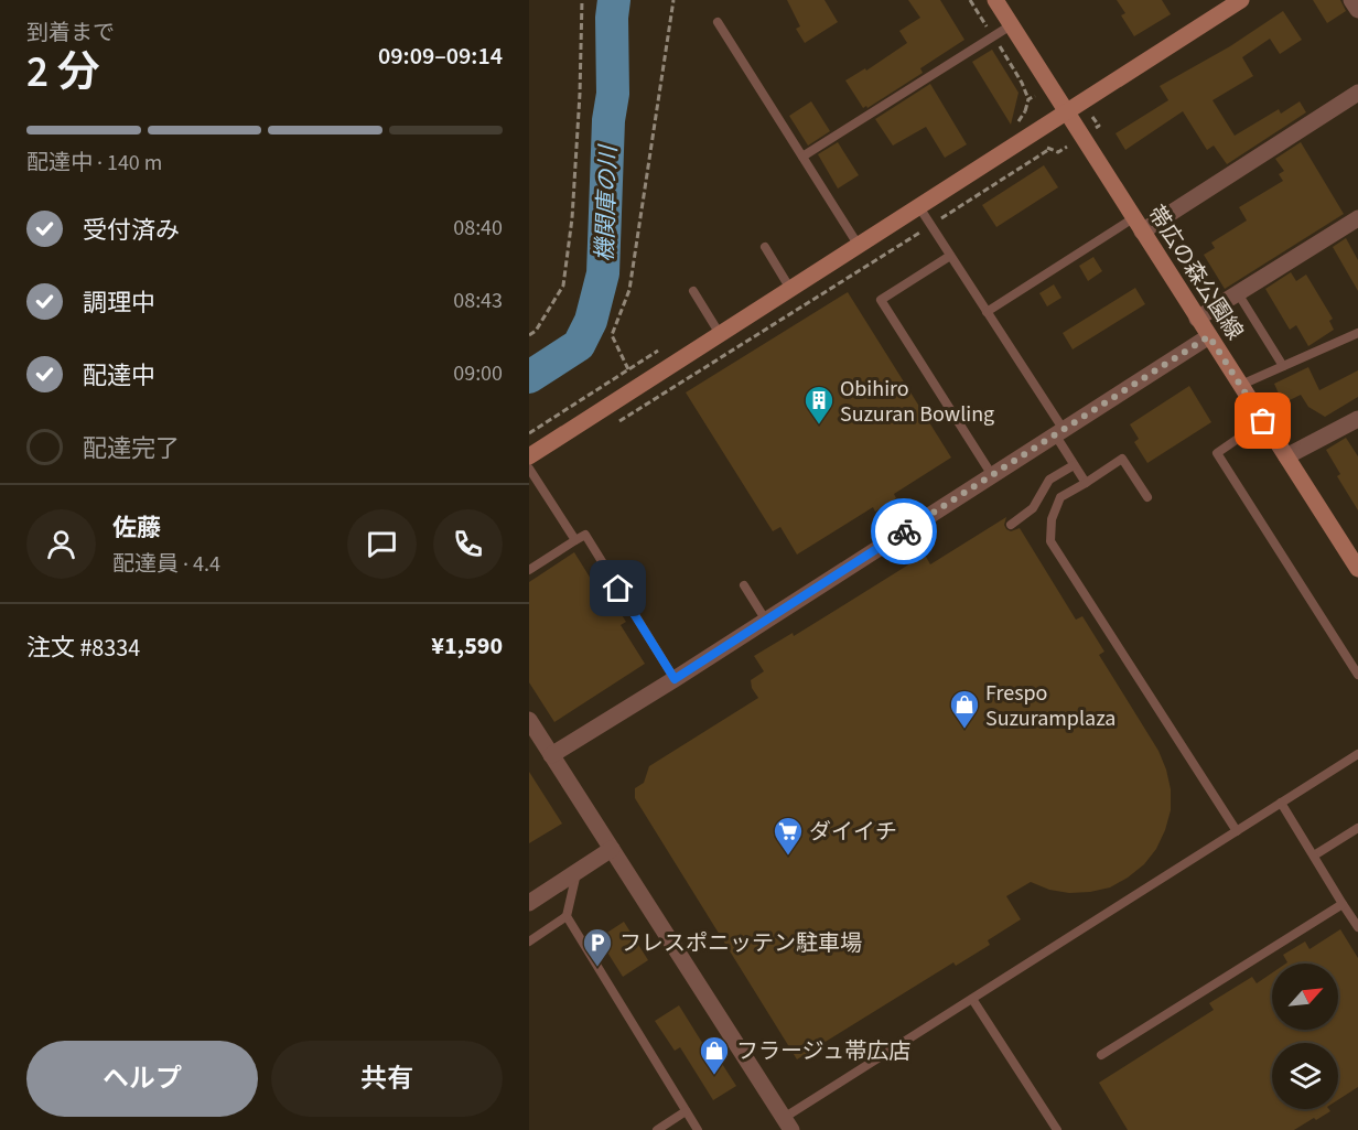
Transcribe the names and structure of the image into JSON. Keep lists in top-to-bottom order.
{
  "streets": {
    "street": ["帯広の森公園線"]
  },
  "water": ["機関庫の川"],
  "places": {
    "building": ["Obihiro Suzuran Bowling"],
    "shop": ["Frespo Suzuramplaza", "フラージュ帯広店"],
    "supermarket": ["ダイイチ"],
    "parking": ["フレスポニッテン駐車場"]
  },
  "north": "top right",
  "page": {
    "heading": ["2 分", "到着まで", "09:09–09:14"],
    "panel": [
      "佐藤",
      "配達員 · 4.4",
      "注文 #8334",
      "¥1,590"
    ],
    "bar": "配達中 · 140 m",
    "list": [
      ["受付済み", "08:40"],
      ["調理中", "08:43"],
      ["配達中", "09:00"],
      "配達完了"
    ],
    "buttons": ["ヘルプ", "共有"]
  }
}
